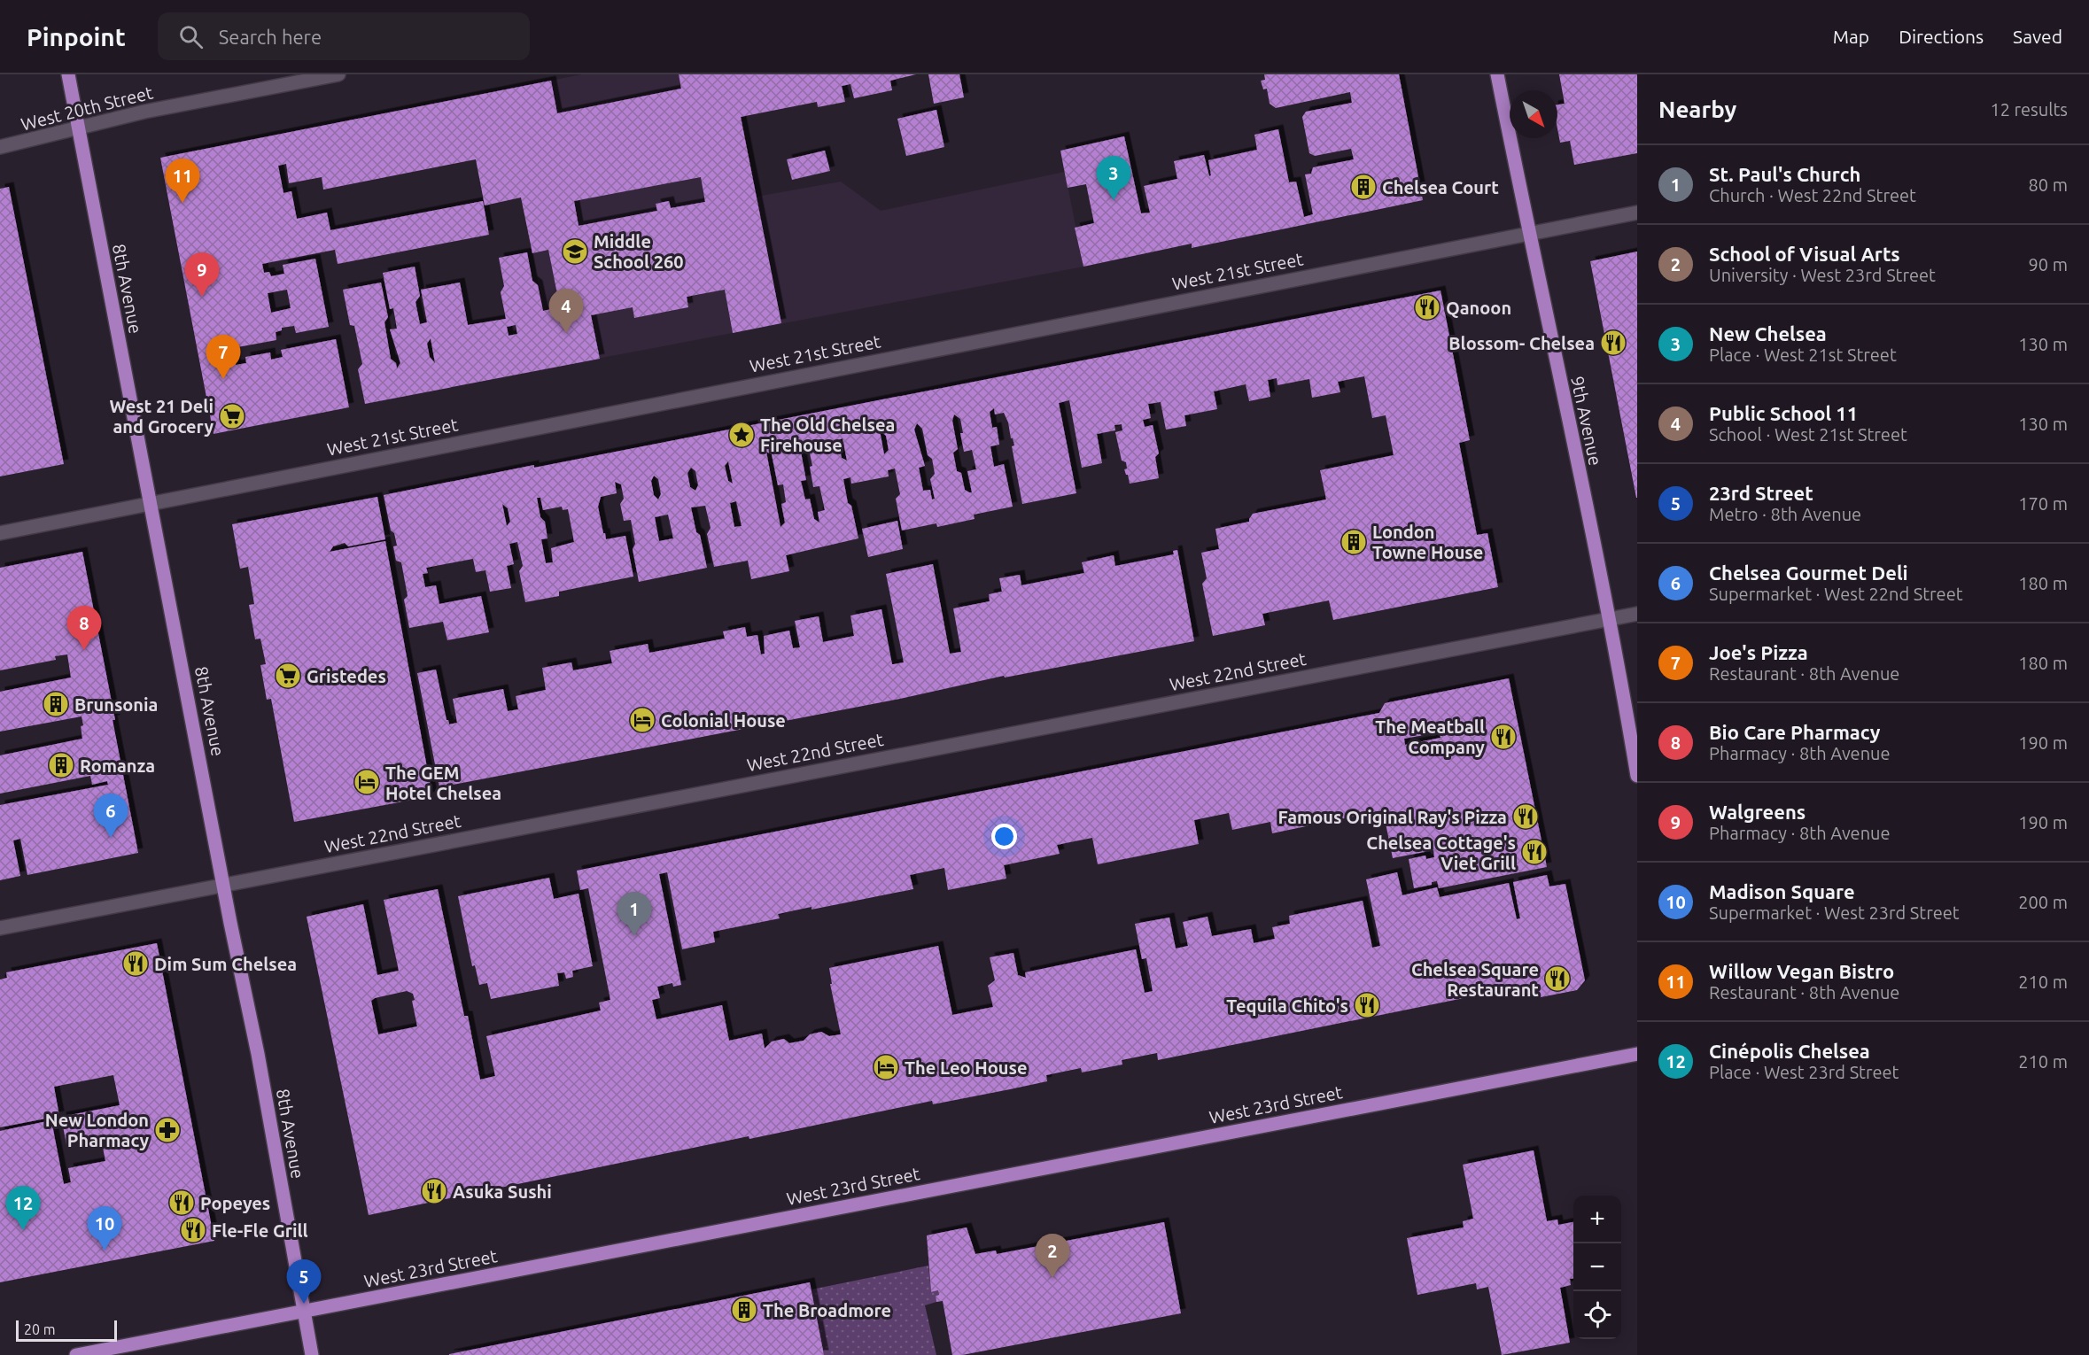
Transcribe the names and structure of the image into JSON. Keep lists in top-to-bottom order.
{
  "streets": {
    "main road": ["8th Avenue", "9th Avenue", "West 23rd Street"],
    "street": ["West 20th Street", "West 21st Street", "West 22nd Street"]
  },
  "crossings": [
    ["West 20th Street", "8th Avenue"],
    ["West 21st Street", "8th Avenue"],
    ["West 21st Street", "9th Avenue"],
    ["8th Avenue", "West 22nd Street"],
    ["8th Avenue", "West 23rd Street"],
    ["9th Avenue", "West 22nd Street"]
  ],
  "places": {
    "building": [
      "Chelsea Court",
      "London Towne House",
      "Brunsonia",
      "Romanza",
      "The Broadmore"
    ],
    "school or university": ["Middle School 260"],
    "restaurant": [
      "Qanoon",
      "Blossom- Chelsea",
      "The Meatball Company",
      "Famous Original Ray's Pizza",
      "Chelsea Cottage's Viet Grill",
      "Dim Sum Chelsea",
      "Chelsea Square Restaurant",
      "Tequila Chito's",
      "Asuka Sushi",
      "Popeyes",
      "Fle-Fle Grill"
    ],
    "supermarket": ["West 21 Deli and Grocery", "Gristedes"],
    "place": ["The Old Chelsea Firehouse"],
    "hotel": ["Colonial House", "The GEM Hotel Chelsea", "The Leo House"],
    "pharmacy": ["New London Pharmacy"]
  },
  "scale_bar": "20 m",
  "north": "bottom right",
  "page": {
    "header": "Pinpoint",
    "search": "Search here",
    "nav": ["Map", "Directions", "Saved"],
    "heading": ["Nearby", "12 results"],
    "list": [
      {
        "mark": "1",
        "name": "St. Paul's Church",
        "note": "Church · West 22nd Street",
        "value": "80 m"
      },
      {
        "mark": "2",
        "name": "School of Visual Arts",
        "note": "University · West 23rd Street",
        "value": "90 m"
      },
      {
        "mark": "3",
        "name": "New Chelsea",
        "note": "Place · West 21st Street",
        "value": "130 m"
      },
      {
        "mark": "4",
        "name": "Public School 11",
        "note": "School · West 21st Street",
        "value": "130 m"
      },
      {
        "mark": "5",
        "name": "23rd Street",
        "note": "Metro · 8th Avenue",
        "value": "170 m"
      },
      {
        "mark": "6",
        "name": "Chelsea Gourmet Deli",
        "note": "Supermarket · West 22nd Street",
        "value": "180 m"
      },
      {
        "mark": "7",
        "name": "Joe's Pizza",
        "note": "Restaurant · 8th Avenue",
        "value": "180 m"
      },
      {
        "mark": "8",
        "name": "Bio Care Pharmacy",
        "note": "Pharmacy · 8th Avenue",
        "value": "190 m"
      },
      {
        "mark": "9",
        "name": "Walgreens",
        "note": "Pharmacy · 8th Avenue",
        "value": "190 m"
      },
      {
        "mark": "10",
        "name": "Madison Square",
        "note": "Supermarket · West 23rd Street",
        "value": "200 m"
      },
      {
        "mark": "11",
        "name": "Willow Vegan Bistro",
        "note": "Restaurant · 8th Avenue",
        "value": "210 m"
      },
      {
        "mark": "12",
        "name": "Cinépolis Chelsea",
        "note": "Place · West 23rd Street",
        "value": "210 m"
      }
    ],
    "pins": [
      "3",
      "11",
      "9",
      "4",
      "7",
      "8",
      "6",
      "1",
      "12",
      "10",
      "2",
      "5"
    ],
    "map_buttons": ["+", "−"],
    "scale": "20 m"
  }
}
